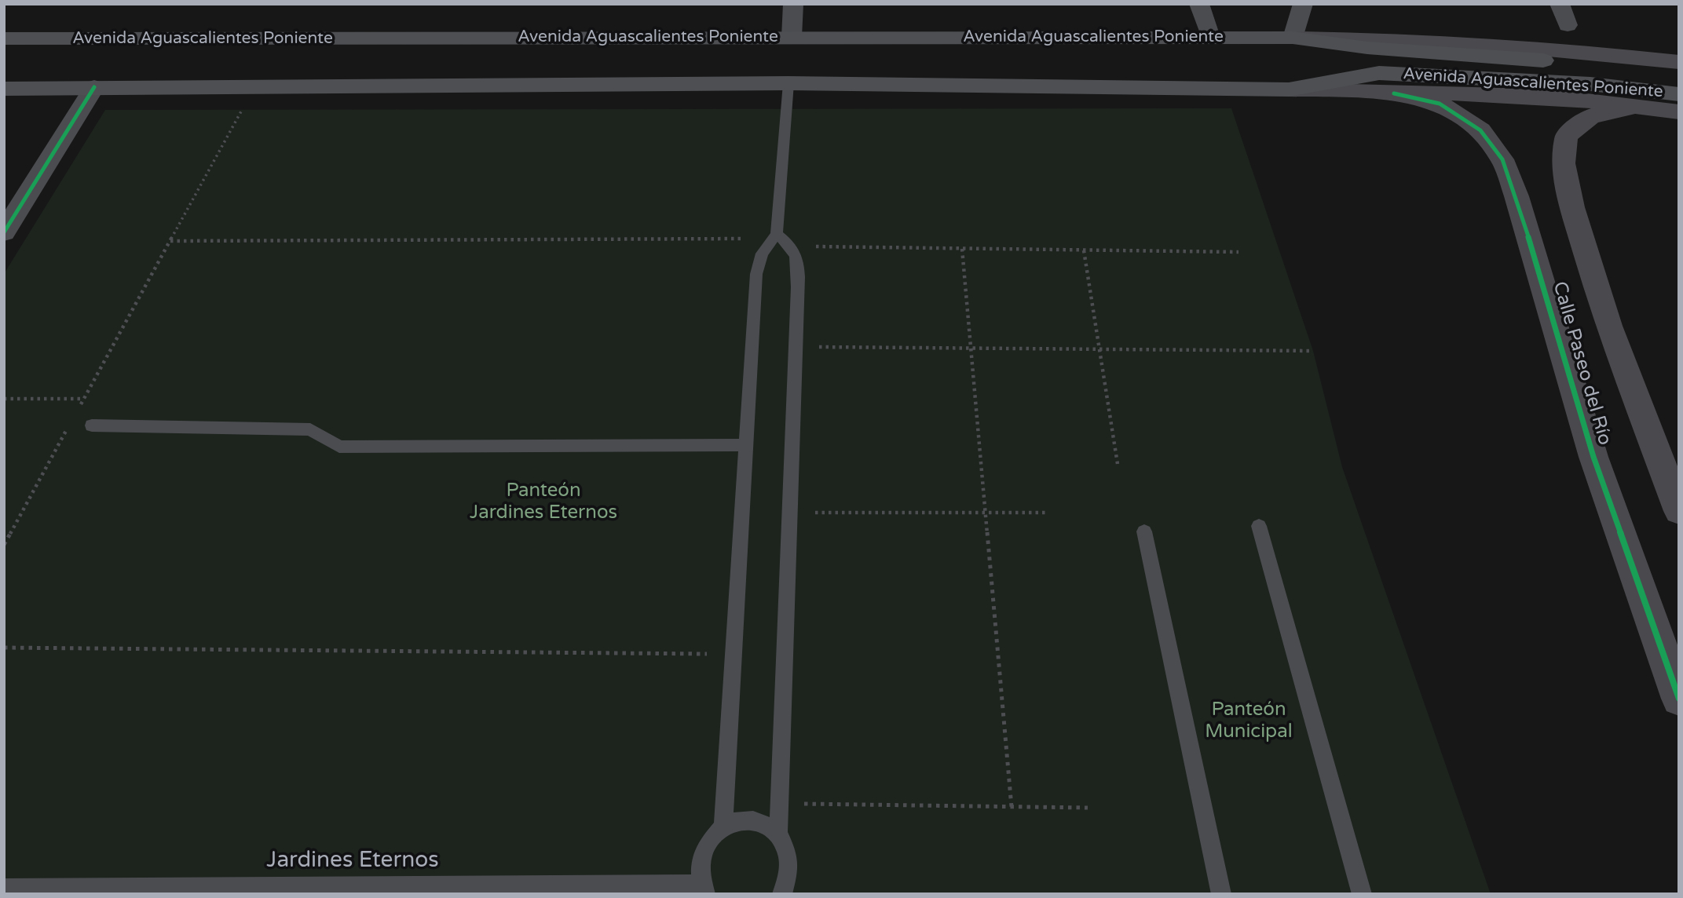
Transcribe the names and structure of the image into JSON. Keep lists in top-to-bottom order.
{
  "streets": {
    "main road": ["Avenida Aguascalientes Poniente"],
    "street": ["Calle Paseo del Río"],
    "lane": ["Jardines Eternos"]
  },
  "crossings": [
    ["Avenida Aguascalientes Poniente", "Calle Paseo del Río"]
  ],
  "parks": ["Panteón Jardines Eternos", "Panteón Municipal"]
}
